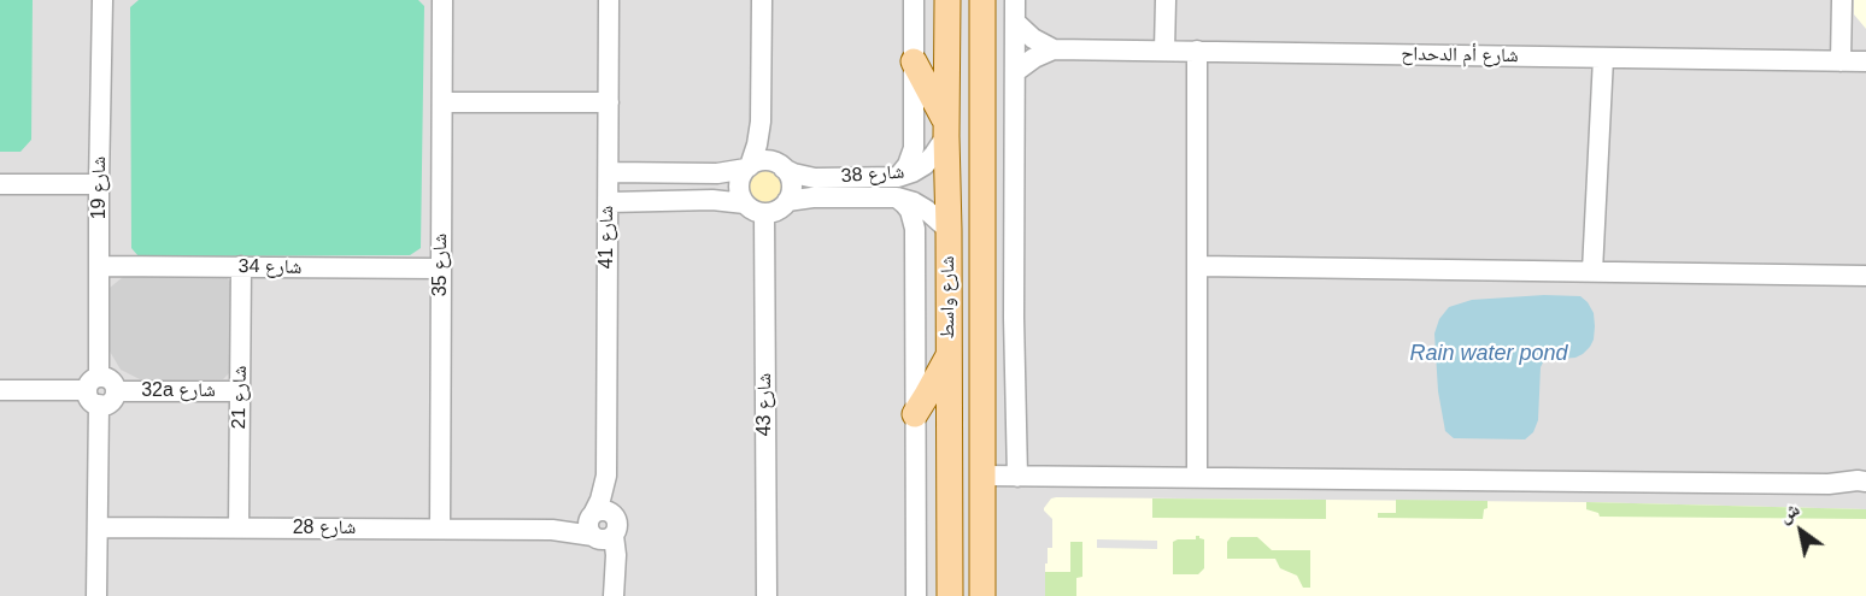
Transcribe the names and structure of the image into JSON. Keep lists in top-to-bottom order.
{
  "streets": {
    "main road": ["شارع واسط"],
    "street": [
      "شارع أم الدحداح",
      "شارع 38",
      "شارع 19",
      "شارع 41",
      "شارع 35",
      "شارع 34",
      "32a شارع",
      "شارع 21",
      "شارع 43",
      "شارع 28"
    ]
  },
  "crossings": [
    ["شارع 38", "شارع واسط"],
    ["شارع 38", "شارع 43"],
    ["شارع 19", "شارع 34"],
    ["شارع 19", "32a شارع"],
    ["شارع 19", "شارع 28"],
    ["شارع 41", "شارع 28"],
    ["شارع 35", "شارع 34"],
    ["شارع 35", "شارع 28"],
    ["شارع 34", "شارع 21"],
    ["32a شارع", "شارع 21"],
    ["شارع 21", "شارع 28"]
  ],
  "water": ["Rain water pond"],
  "north": "top left"
}
